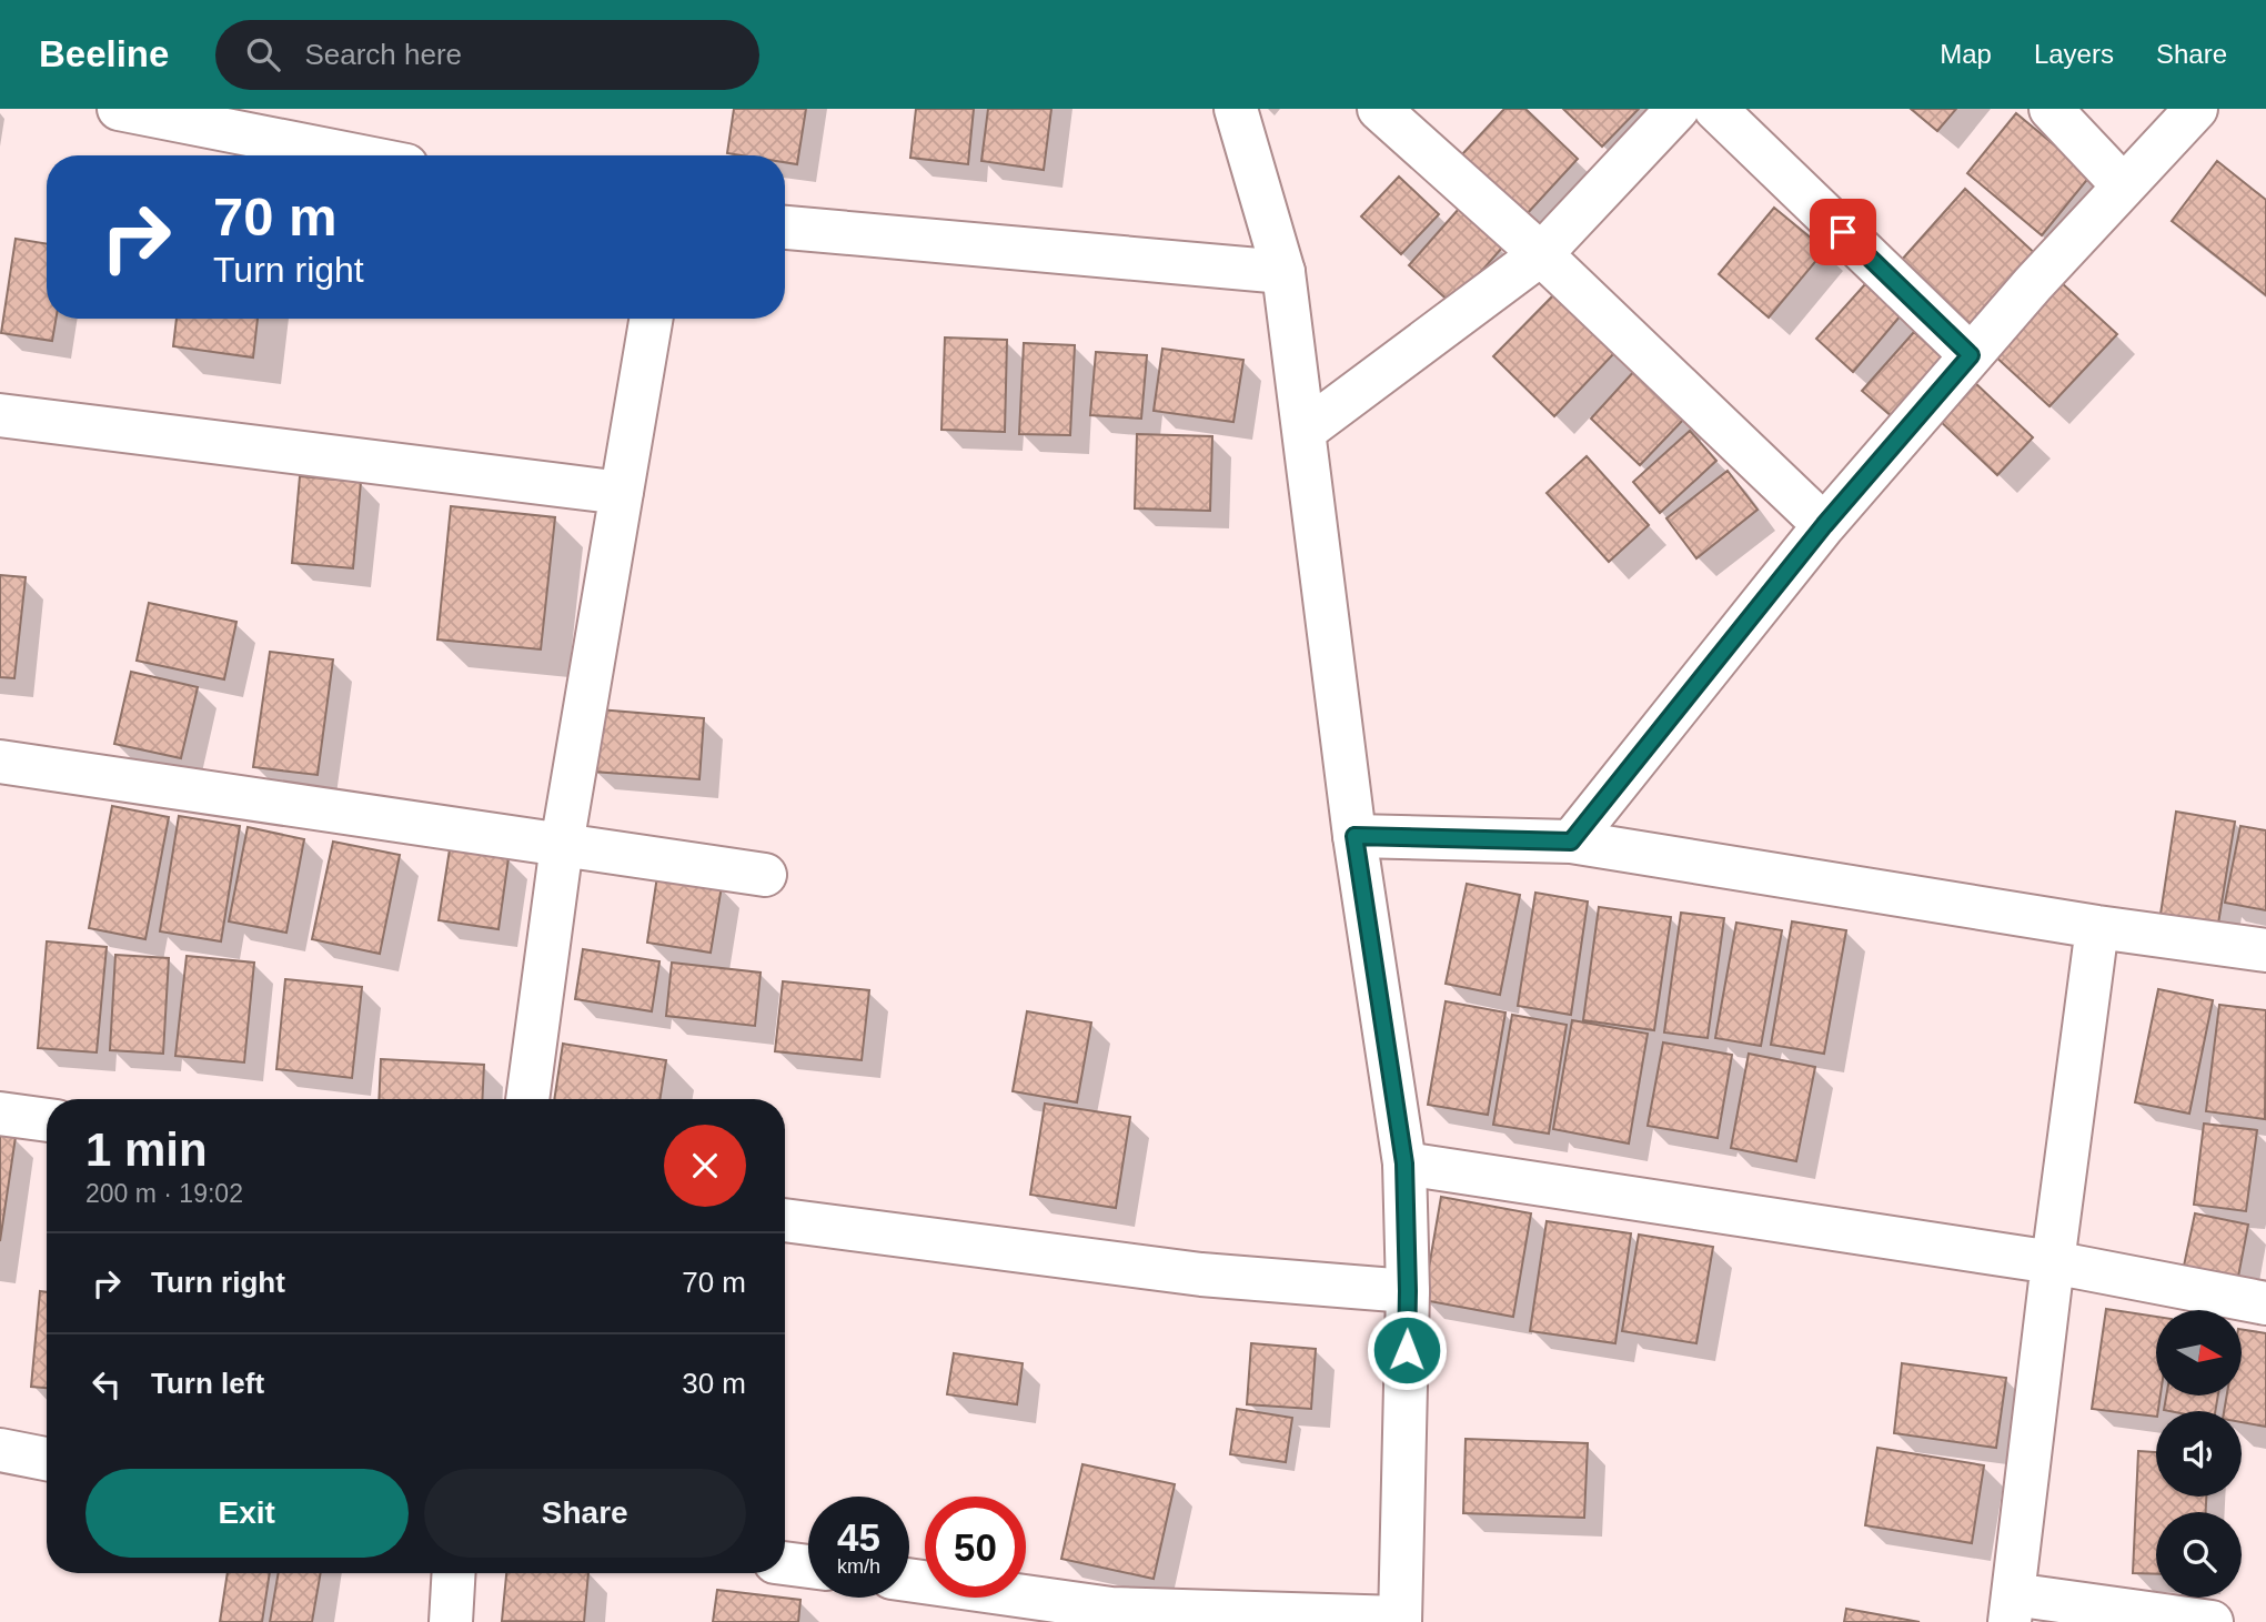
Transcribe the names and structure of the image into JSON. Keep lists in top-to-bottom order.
{
  "north": "right",
  "page": {
    "header": "Beeline",
    "search": "Search here",
    "nav": ["Map", "Layers", "Share"],
    "turn": ["70 m", "Turn right"],
    "heading": ["1 min", "200 m · 19:02"],
    "list": [
      {
        "name": "Turn right",
        "value": "70 m"
      },
      {
        "name": "Turn left",
        "value": "30 m"
      }
    ],
    "buttons": ["Exit", "Share"],
    "speed": "45 km/h",
    "limit": "50"
  }
}
